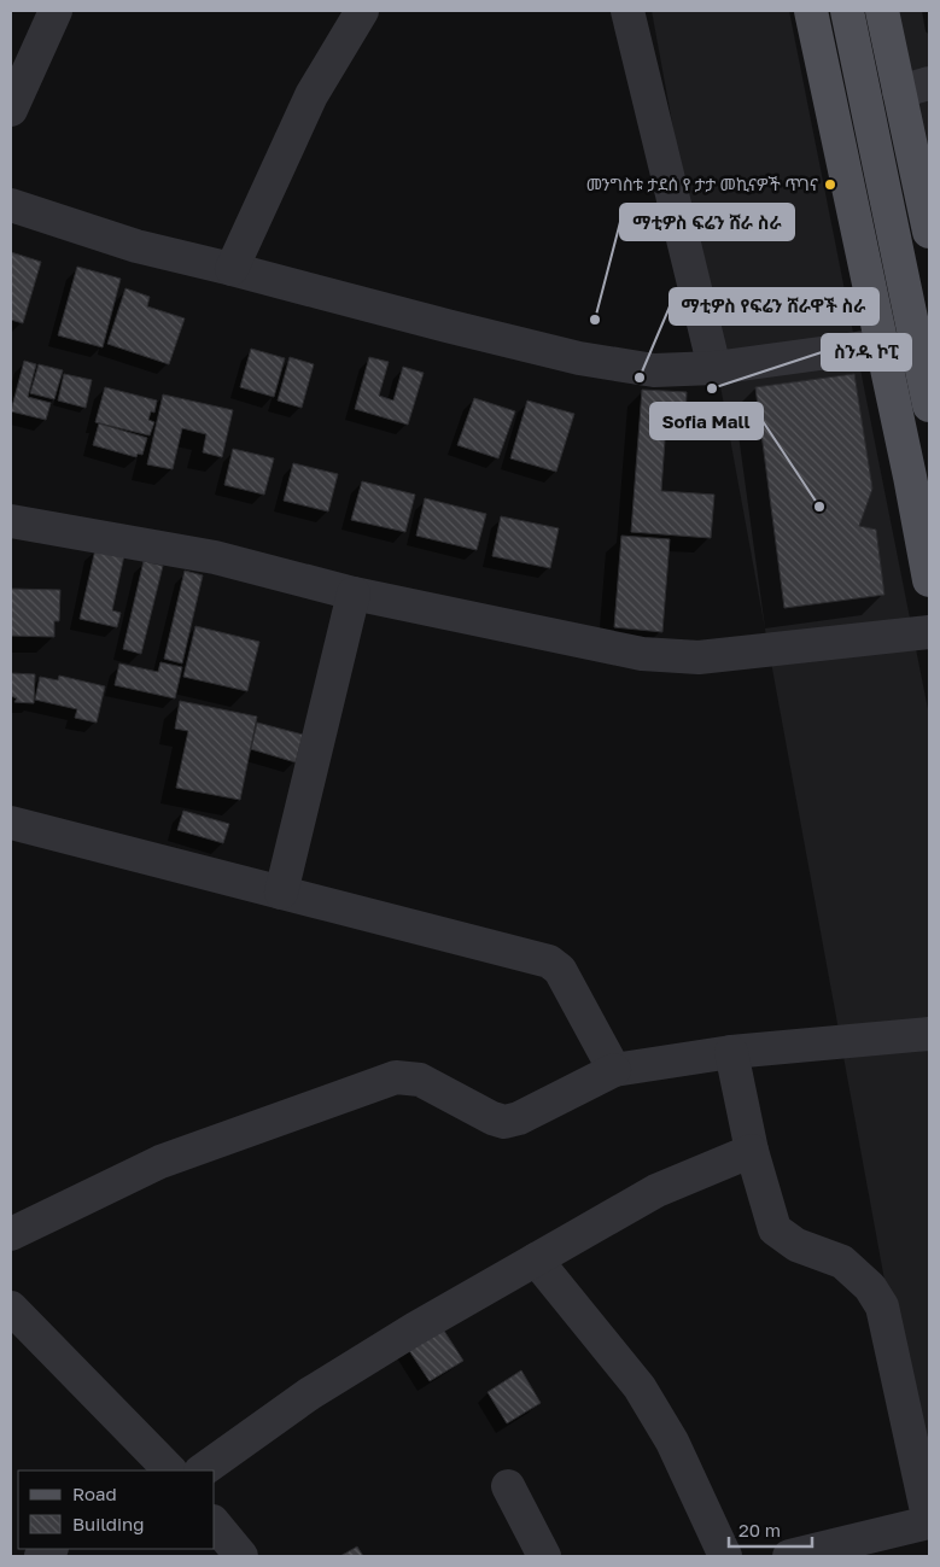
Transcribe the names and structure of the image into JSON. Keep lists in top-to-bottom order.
{
  "places": [
    "መንግስቱ ታደሰ የ ታታ መኪናዎች ጥገና",
    "ማቲዎስ ፍሬን ሸራ ስራ",
    "ማቲዎስ የፍሬን ሸራዋች ስራ",
    "ስንዱ ኮፒ",
    "Sofia Mall"
  ],
  "legend": ["Road", "Building"],
  "scale_bar": "20 m"
}
